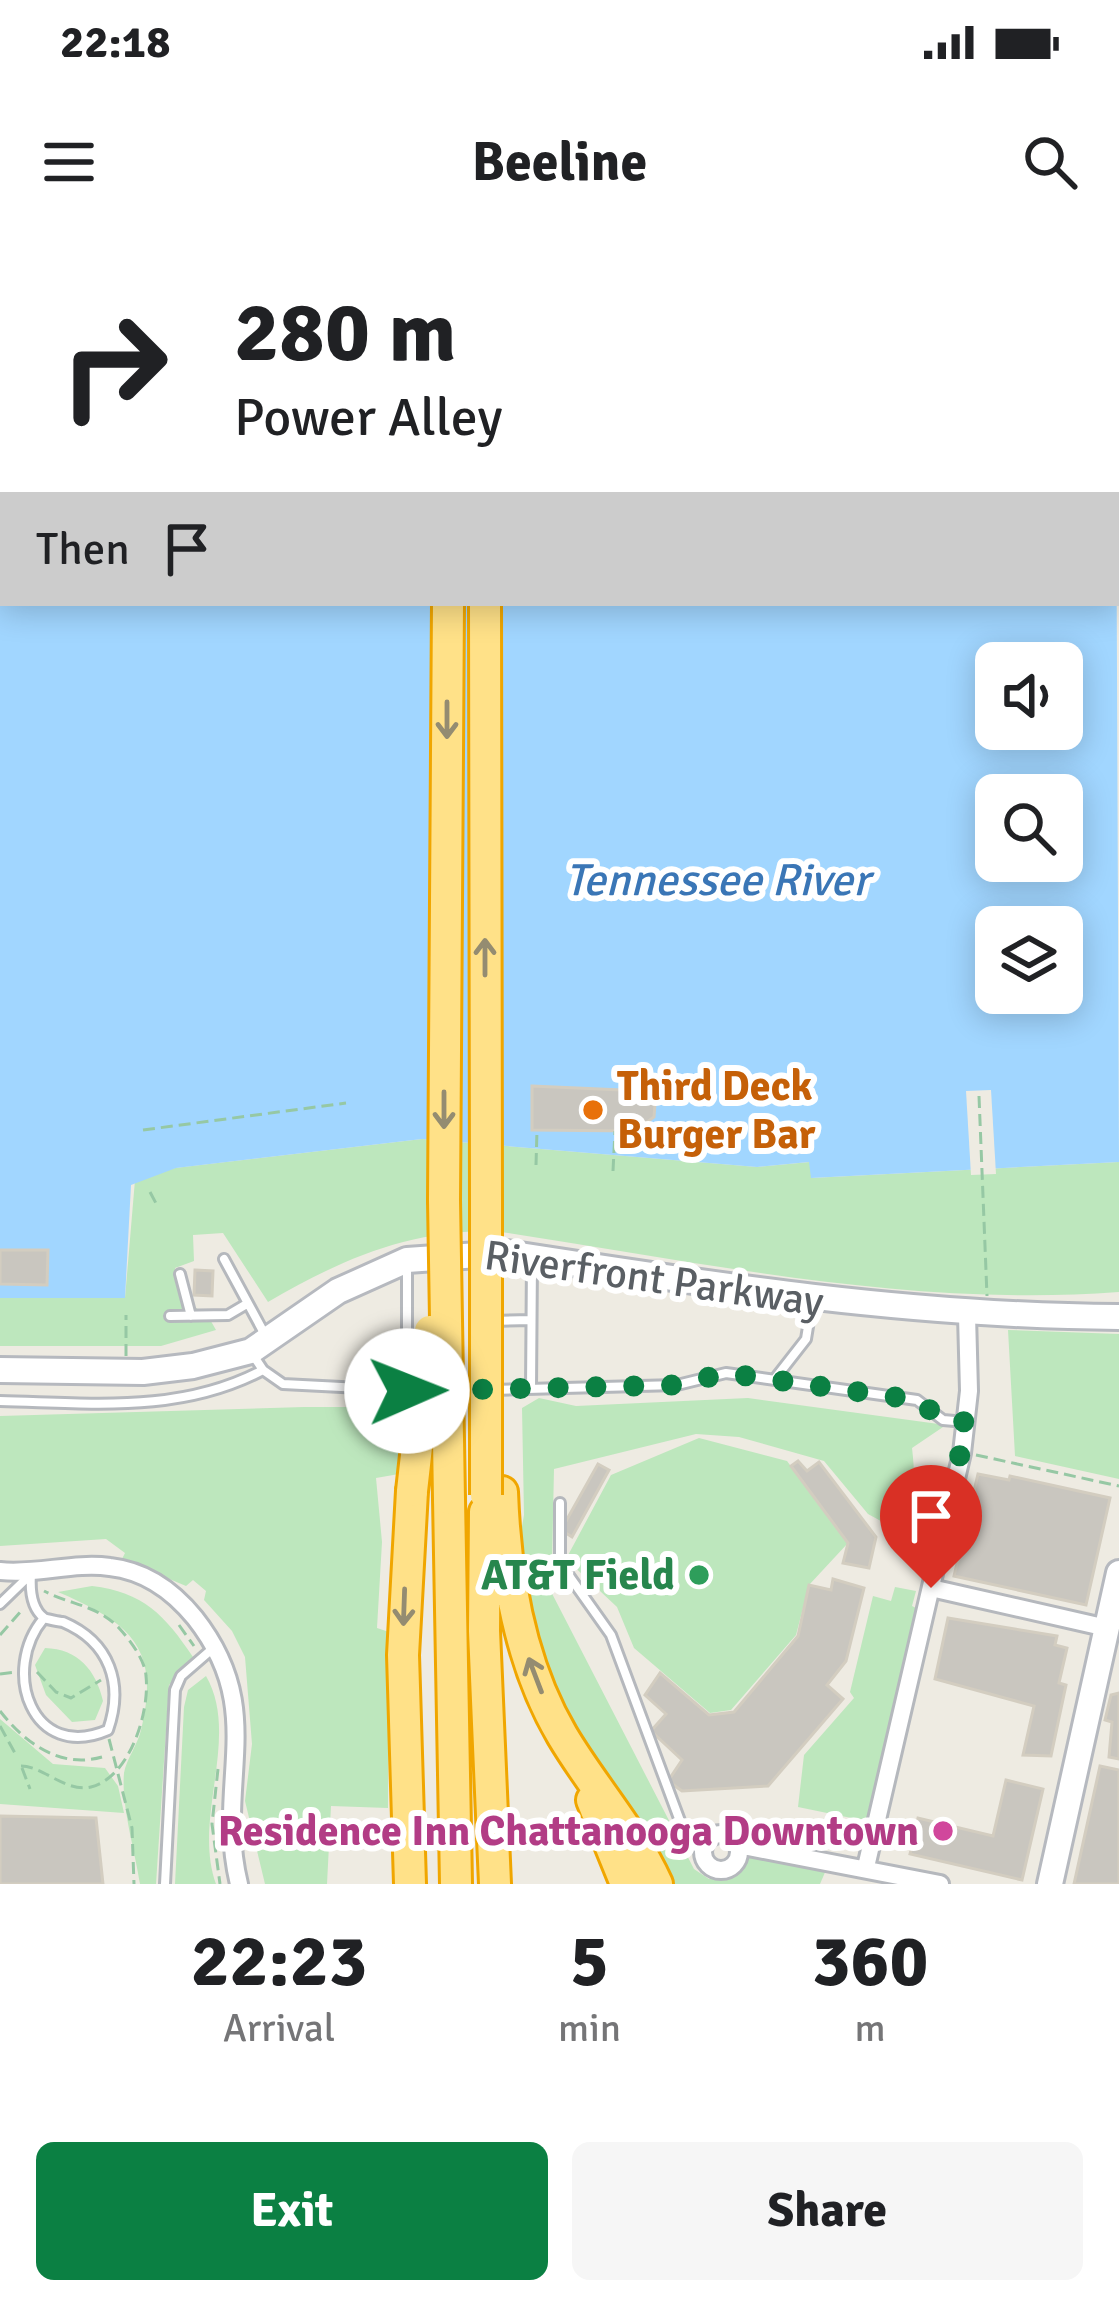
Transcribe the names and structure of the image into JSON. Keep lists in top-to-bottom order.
{
  "streets": {
    "main road": ["Riverfront Parkway"]
  },
  "water": ["Tennessee River"],
  "places": ["Third Deck Burger Bar", "AT&T Field", "Residence Inn Chattanooga Downtown"],
  "page": {
    "status": "22:18",
    "header": "Beeline",
    "turn": ["280 m", "Power Alley"],
    "then": "Then",
    "eta": [
      "22:23",
      "Arrival",
      "5",
      "min",
      "360",
      "m"
    ],
    "buttons": ["Exit", "Share"]
  }
}
